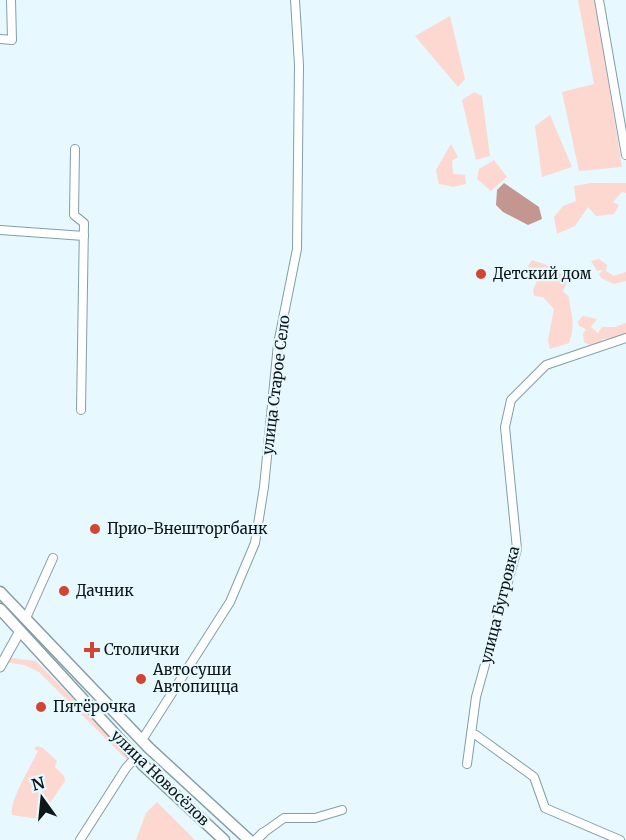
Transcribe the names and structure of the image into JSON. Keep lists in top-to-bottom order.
{
  "streets": {
    "main road": ["улица Новосёлов"],
    "street": ["улица Старое Село", "улица Бугровка"]
  },
  "crossings": [
    ["улица Старое Село", "улица Новосёлов"]
  ],
  "places": {
    "other": [
      "Детский дом",
      "Прио-Внешторгбанк",
      "Дачник",
      "Автосуши Автопицца",
      "Пятёрочка"
    ],
    "health": ["Столички"]
  },
  "north": "top"
}
